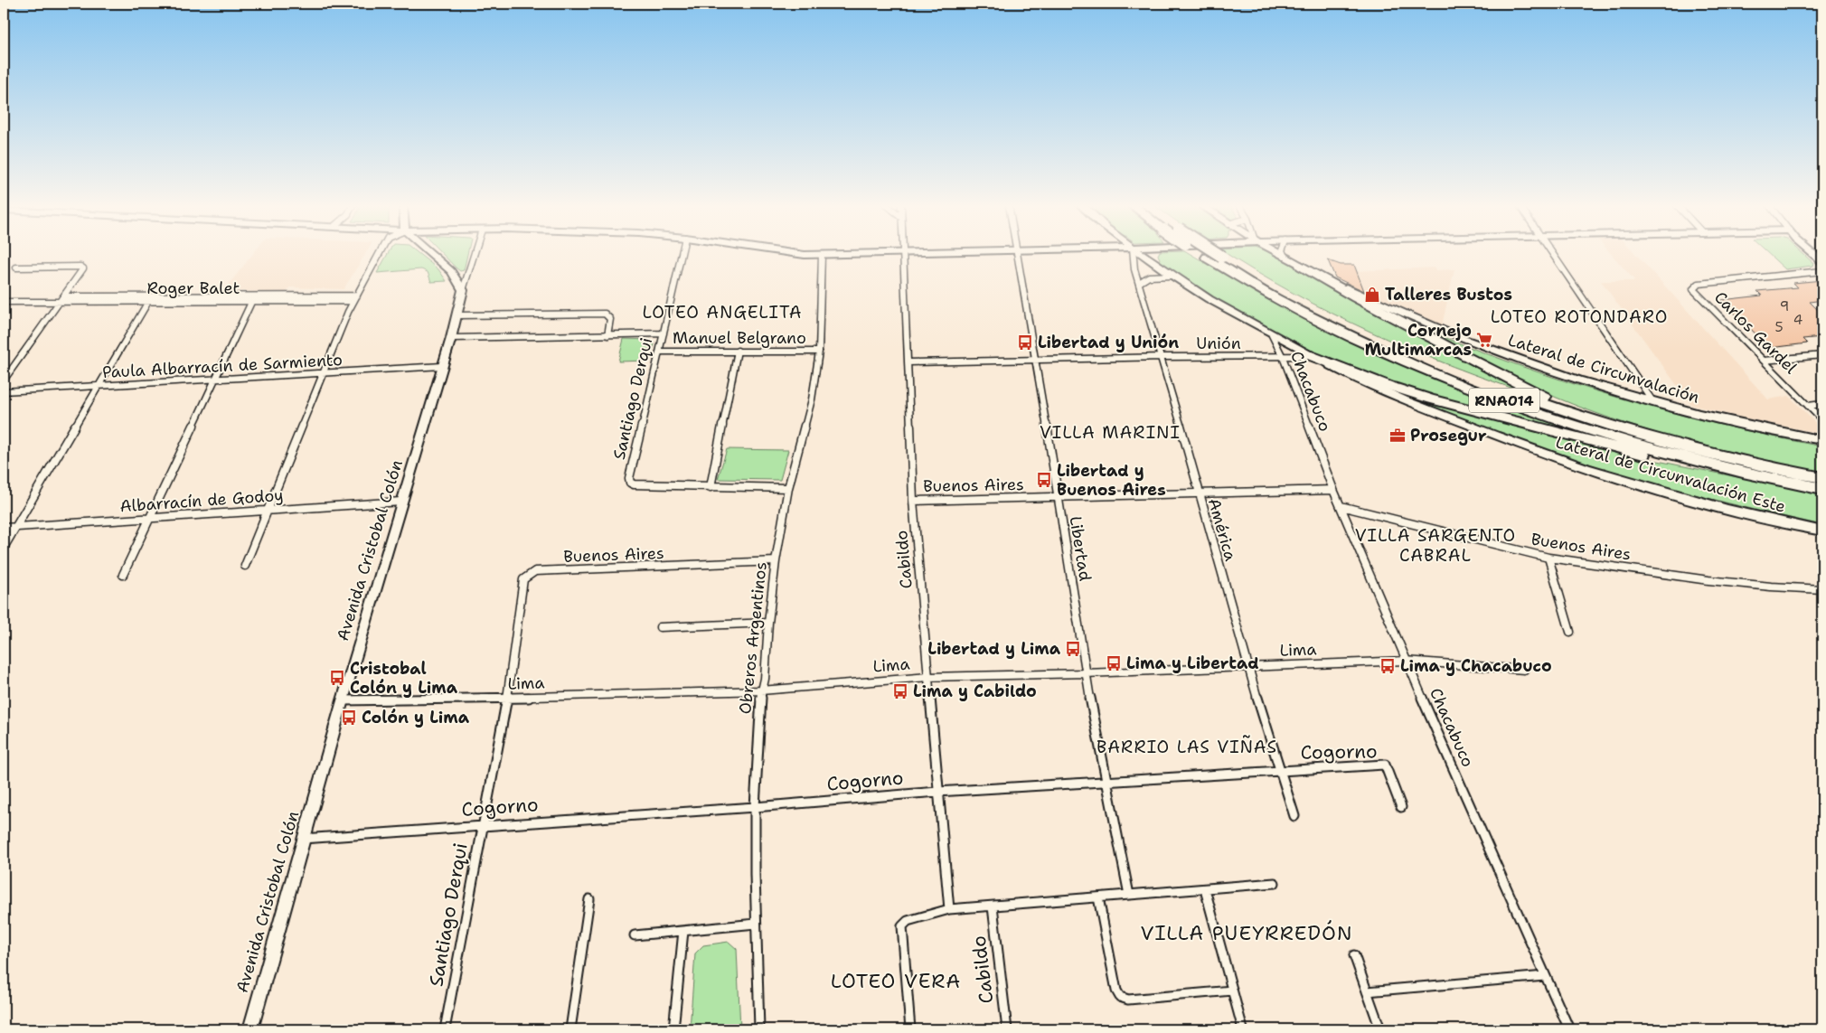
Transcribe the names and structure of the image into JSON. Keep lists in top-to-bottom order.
{
  "streets": {
    "highway": ["RNA014"],
    "main road": ["Lateral de Circunvalación", "Lateral de Circunvalación Este", "Avenida Cristobal Colón"],
    "street": [
      "Roger Balet",
      "Carlos Gardel",
      "Manuel Belgrano",
      "Unión",
      "Paula Albarracín de Sarmiento",
      "Chacabuco",
      "Santiago Derqui",
      "Buenos Aires",
      "Albarracín de Godoy",
      "América",
      "Libertad",
      "Cabildo",
      "Obreros Argentinos",
      "Lima",
      "Cogorno"
    ]
  },
  "crossings": [
    ["Manuel Belgrano", "Santiago Derqui"],
    ["Manuel Belgrano", "Obreros Argentinos"],
    ["Unión", "Chacabuco"],
    ["Unión", "Lateral de Circunvalación Este"],
    ["Unión", "América"],
    ["Unión", "Libertad"],
    ["Unión", "Cabildo"],
    ["Paula Albarracín de Sarmiento", "Avenida Cristobal Colón"],
    ["Chacabuco", "Lateral de Circunvalación Este"],
    ["Chacabuco", "Buenos Aires"],
    ["Chacabuco", "Lima"],
    ["Santiago Derqui", "Buenos Aires"],
    ["Santiago Derqui", "Lima"],
    ["Santiago Derqui", "Cogorno"],
    ["Buenos Aires", "América"],
    ["Buenos Aires", "Libertad"],
    ["Buenos Aires", "Cabildo"],
    ["Buenos Aires", "Obreros Argentinos"],
    ["Albarracín de Godoy", "Avenida Cristobal Colón"],
    ["América", "Lima"],
    ["América", "Cogorno"],
    ["Libertad", "Lima"],
    ["Libertad", "Cogorno"],
    ["Avenida Cristobal Colón", "Lima"],
    ["Avenida Cristobal Colón", "Cogorno"],
    ["Cabildo", "Lima"],
    ["Cabildo", "Cogorno"],
    ["Obreros Argentinos", "Lima"],
    ["Obreros Argentinos", "Cogorno"]
  ],
  "districts": [
    "LOTEO ANGELITA",
    "LOTEO ROTONDARO",
    "VILLA MARINI",
    "VILLA SARGENTO CABRAL",
    "BARRIO LAS VIÑAS",
    "VILLA PUEYRREDÓN",
    "LOTEO VERA"
  ],
  "places": {
    "shop": ["Talleres Bustos"],
    "supermarket": ["Cornejo Multimarcas"],
    "bus stop": [
      "Libertad y Unión",
      "Libertad y Buenos Aires",
      "Libertad y Lima",
      "Lima y Libertad",
      "Lima y Chacabuco",
      "Cristobal Colón y Lima",
      "Lima y Cabildo",
      "Colón y Lima"
    ],
    "office": ["Prosegur"]
  },
  "house_numbers": ["9", "4", "5"]
}
